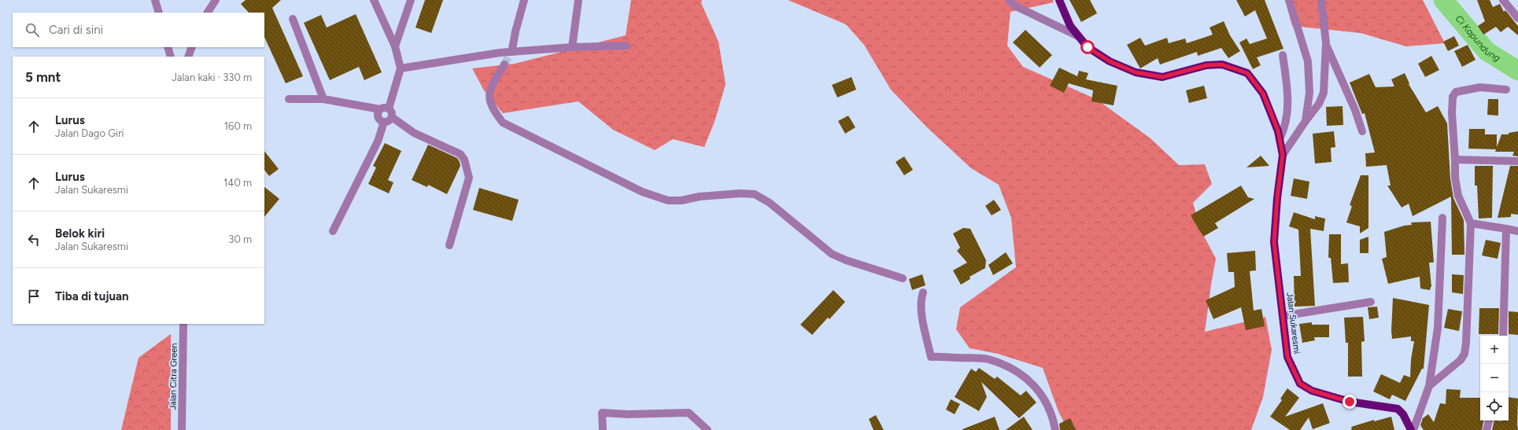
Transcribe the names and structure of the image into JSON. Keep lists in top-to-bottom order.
{
  "streets": {
    "main road": ["Jalan Sukaresmi"],
    "street": ["Jalan Citra Green"]
  },
  "water": ["Ci Kapundung"],
  "page": {
    "search": "Cari di sini",
    "heading": ["5 mnt", "Jalan kaki · 330 m"],
    "list": [
      ["Lurus", "Jalan Dago Giri", "160 m"],
      ["Lurus", "Jalan Sukaresmi", "140 m"],
      ["Belok kiri", "Jalan Sukaresmi", "30 m"],
      "Tiba di tujuan"
    ],
    "map_buttons": ["+", "−"]
  }
}
